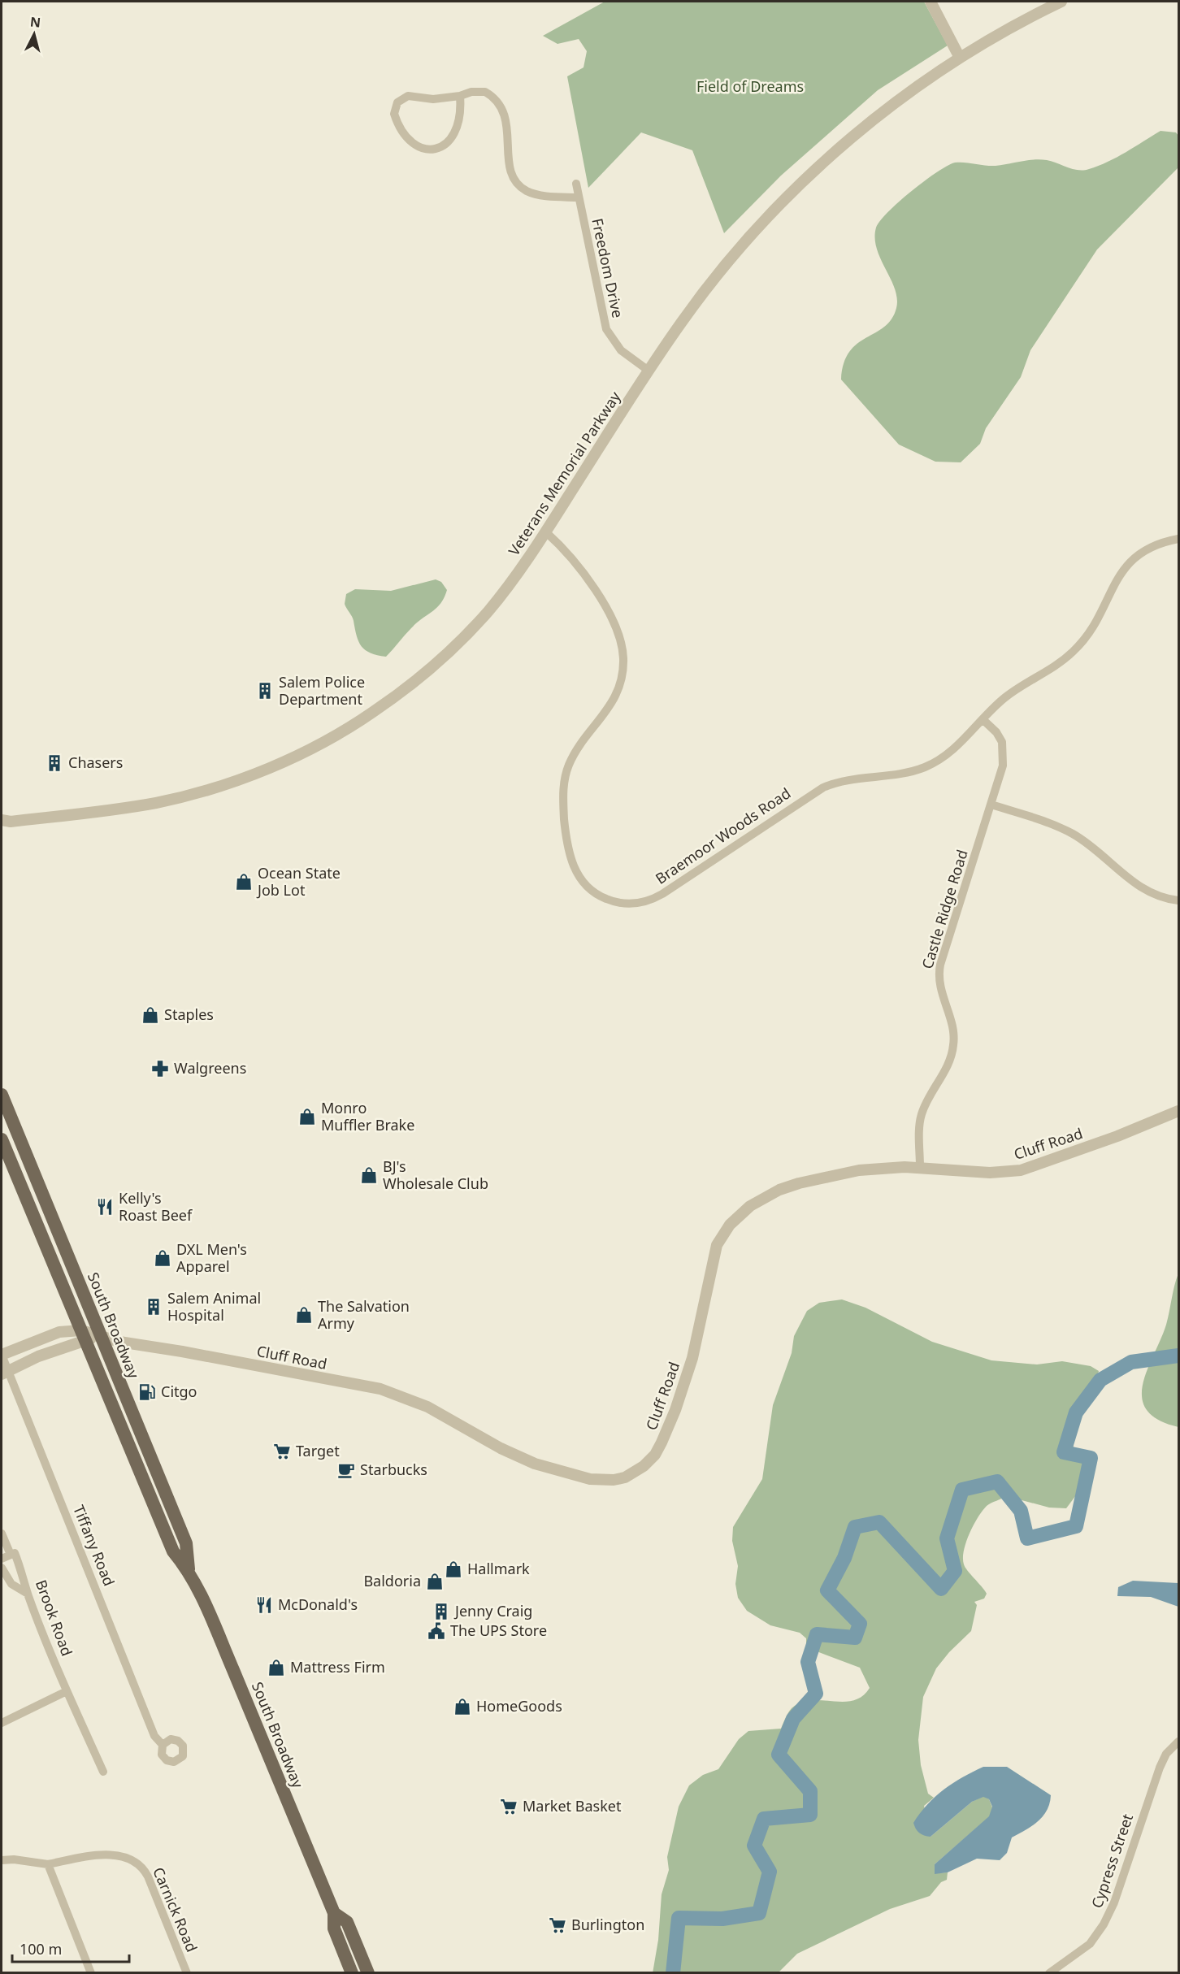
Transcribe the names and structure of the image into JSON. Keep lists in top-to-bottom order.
{
  "streets": {
    "main road": ["South Broadway"],
    "street": [
      "Freedom Drive",
      "Veterans Memorial Parkway",
      "Braemoor Woods Road",
      "Castle Ridge Road",
      "Cluff Road",
      "Tiffany Road",
      "Brook Road",
      "Cypress Street",
      "Carnick Road"
    ]
  },
  "crossings": [
    ["Freedom Drive", "Veterans Memorial Parkway"],
    ["Veterans Memorial Parkway", "Braemoor Woods Road"],
    ["Braemoor Woods Road", "Castle Ridge Road"],
    ["Castle Ridge Road", "Cluff Road"],
    ["Cluff Road", "South Broadway"]
  ],
  "parks": ["Field of Dreams"],
  "places": {
    "building": [
      "Salem Police Department",
      "Chasers",
      "Salem Animal Hospital",
      "Jenny Craig"
    ],
    "shop": [
      "Ocean State Job Lot",
      "Staples",
      "Monro Muffler Brake",
      "BJ's Wholesale Club",
      "DXL Men's Apparel",
      "The Salvation Army",
      "Hallmark",
      "Baldoria",
      "Mattress Firm",
      "HomeGoods"
    ],
    "pharmacy": ["Walgreens"],
    "restaurant": ["Kelly's Roast Beef", "McDonald's"],
    "fuel station": ["Citgo"],
    "supermarket": ["Target", "Market Basket", "Burlington"],
    "cafe": ["Starbucks"],
    "public building": ["The UPS Store"]
  },
  "scale_bar": "100 m",
  "north": "top"
}
